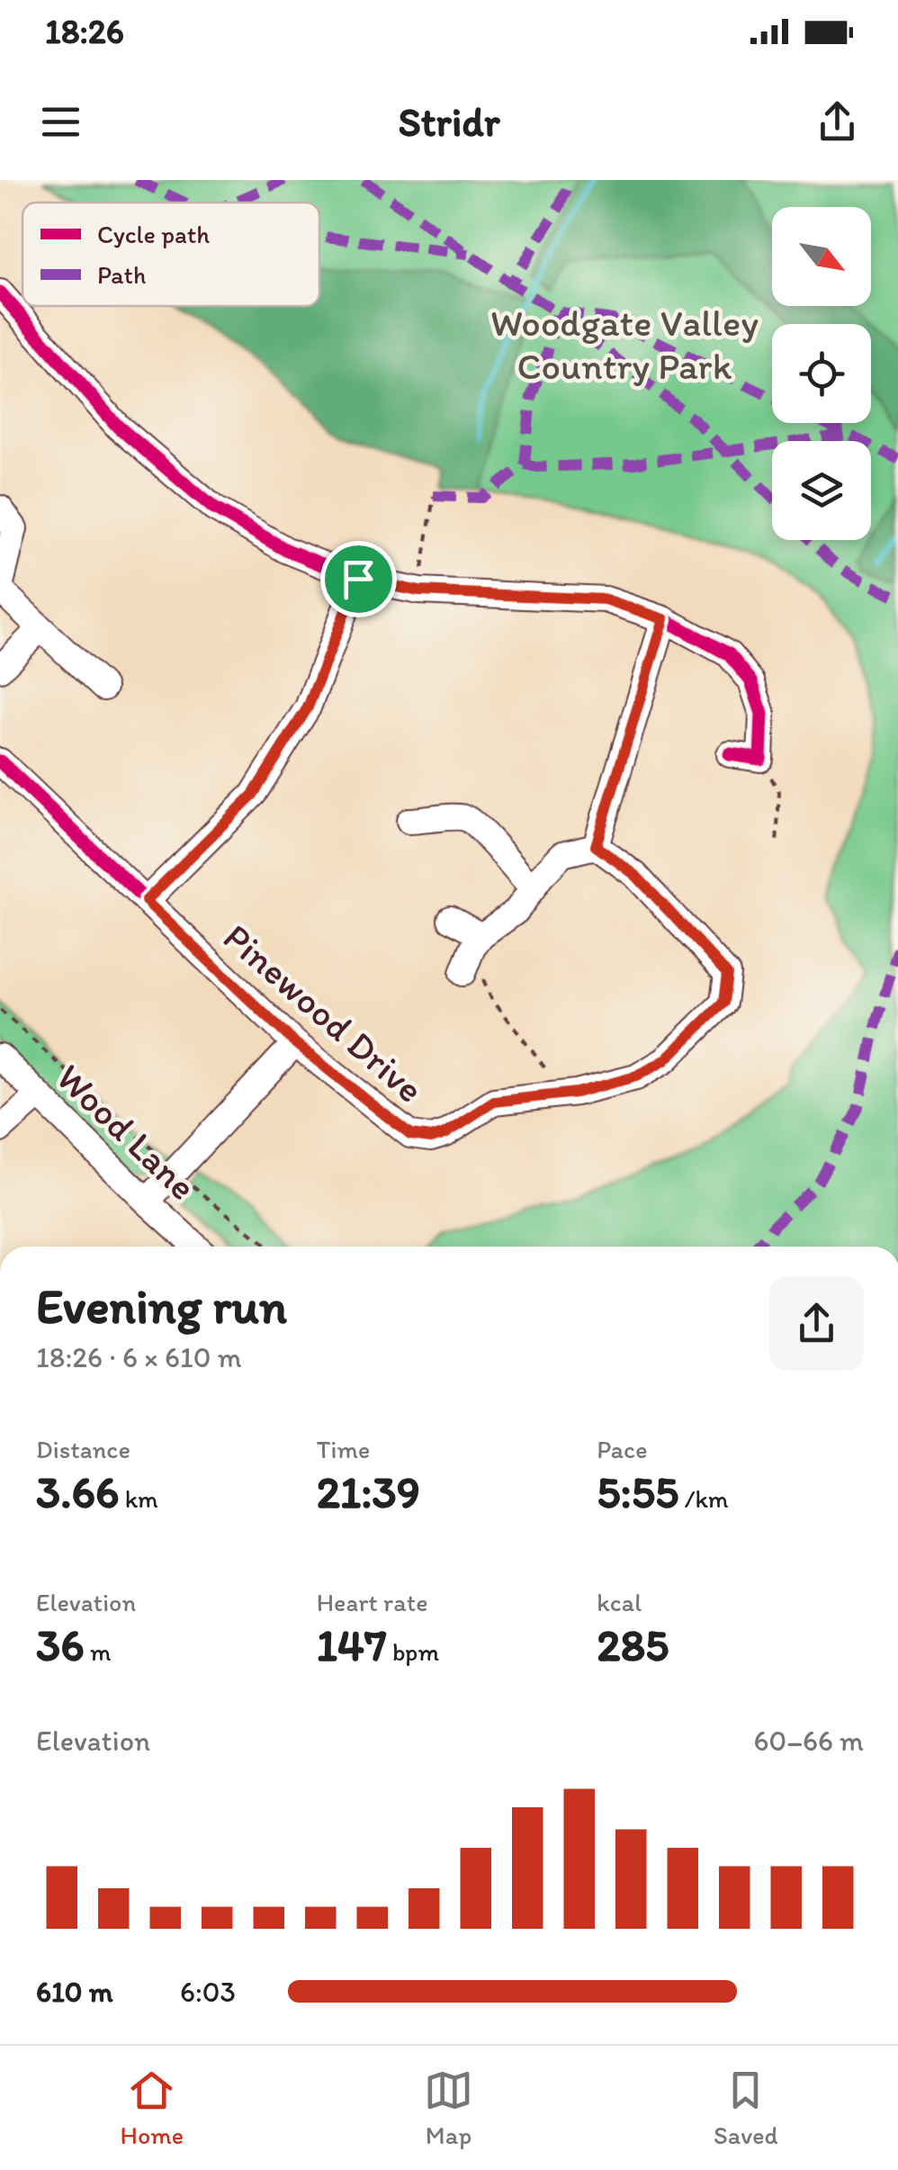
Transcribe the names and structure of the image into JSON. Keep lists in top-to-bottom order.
{
  "streets": {
    "street": ["Pinewood Drive", "Wood Lane"]
  },
  "parks": ["Woodgate Valley Country Park"],
  "legend": ["Cycle path", "Path"],
  "north": "bottom right",
  "page": {
    "status": "18:26",
    "header": "Stridr",
    "heading": ["Evening run", "18:26 · 6 × 610 m"],
    "stats": [
      ["Distance", "3.66 km"],
      ["Time", "21:39"],
      ["Pace", "5:55 /km"],
      ["Elevation", "36 m"],
      ["Heart rate", "147 bpm"],
      ["kcal", "285"]
    ],
    "chart": ["Elevation", "60–66 m"],
    "list": [
      {
        "name": "610 m",
        "note": "6:03"
      }
    ],
    "tabs": ["Home", "Map", "Saved"]
  }
}
